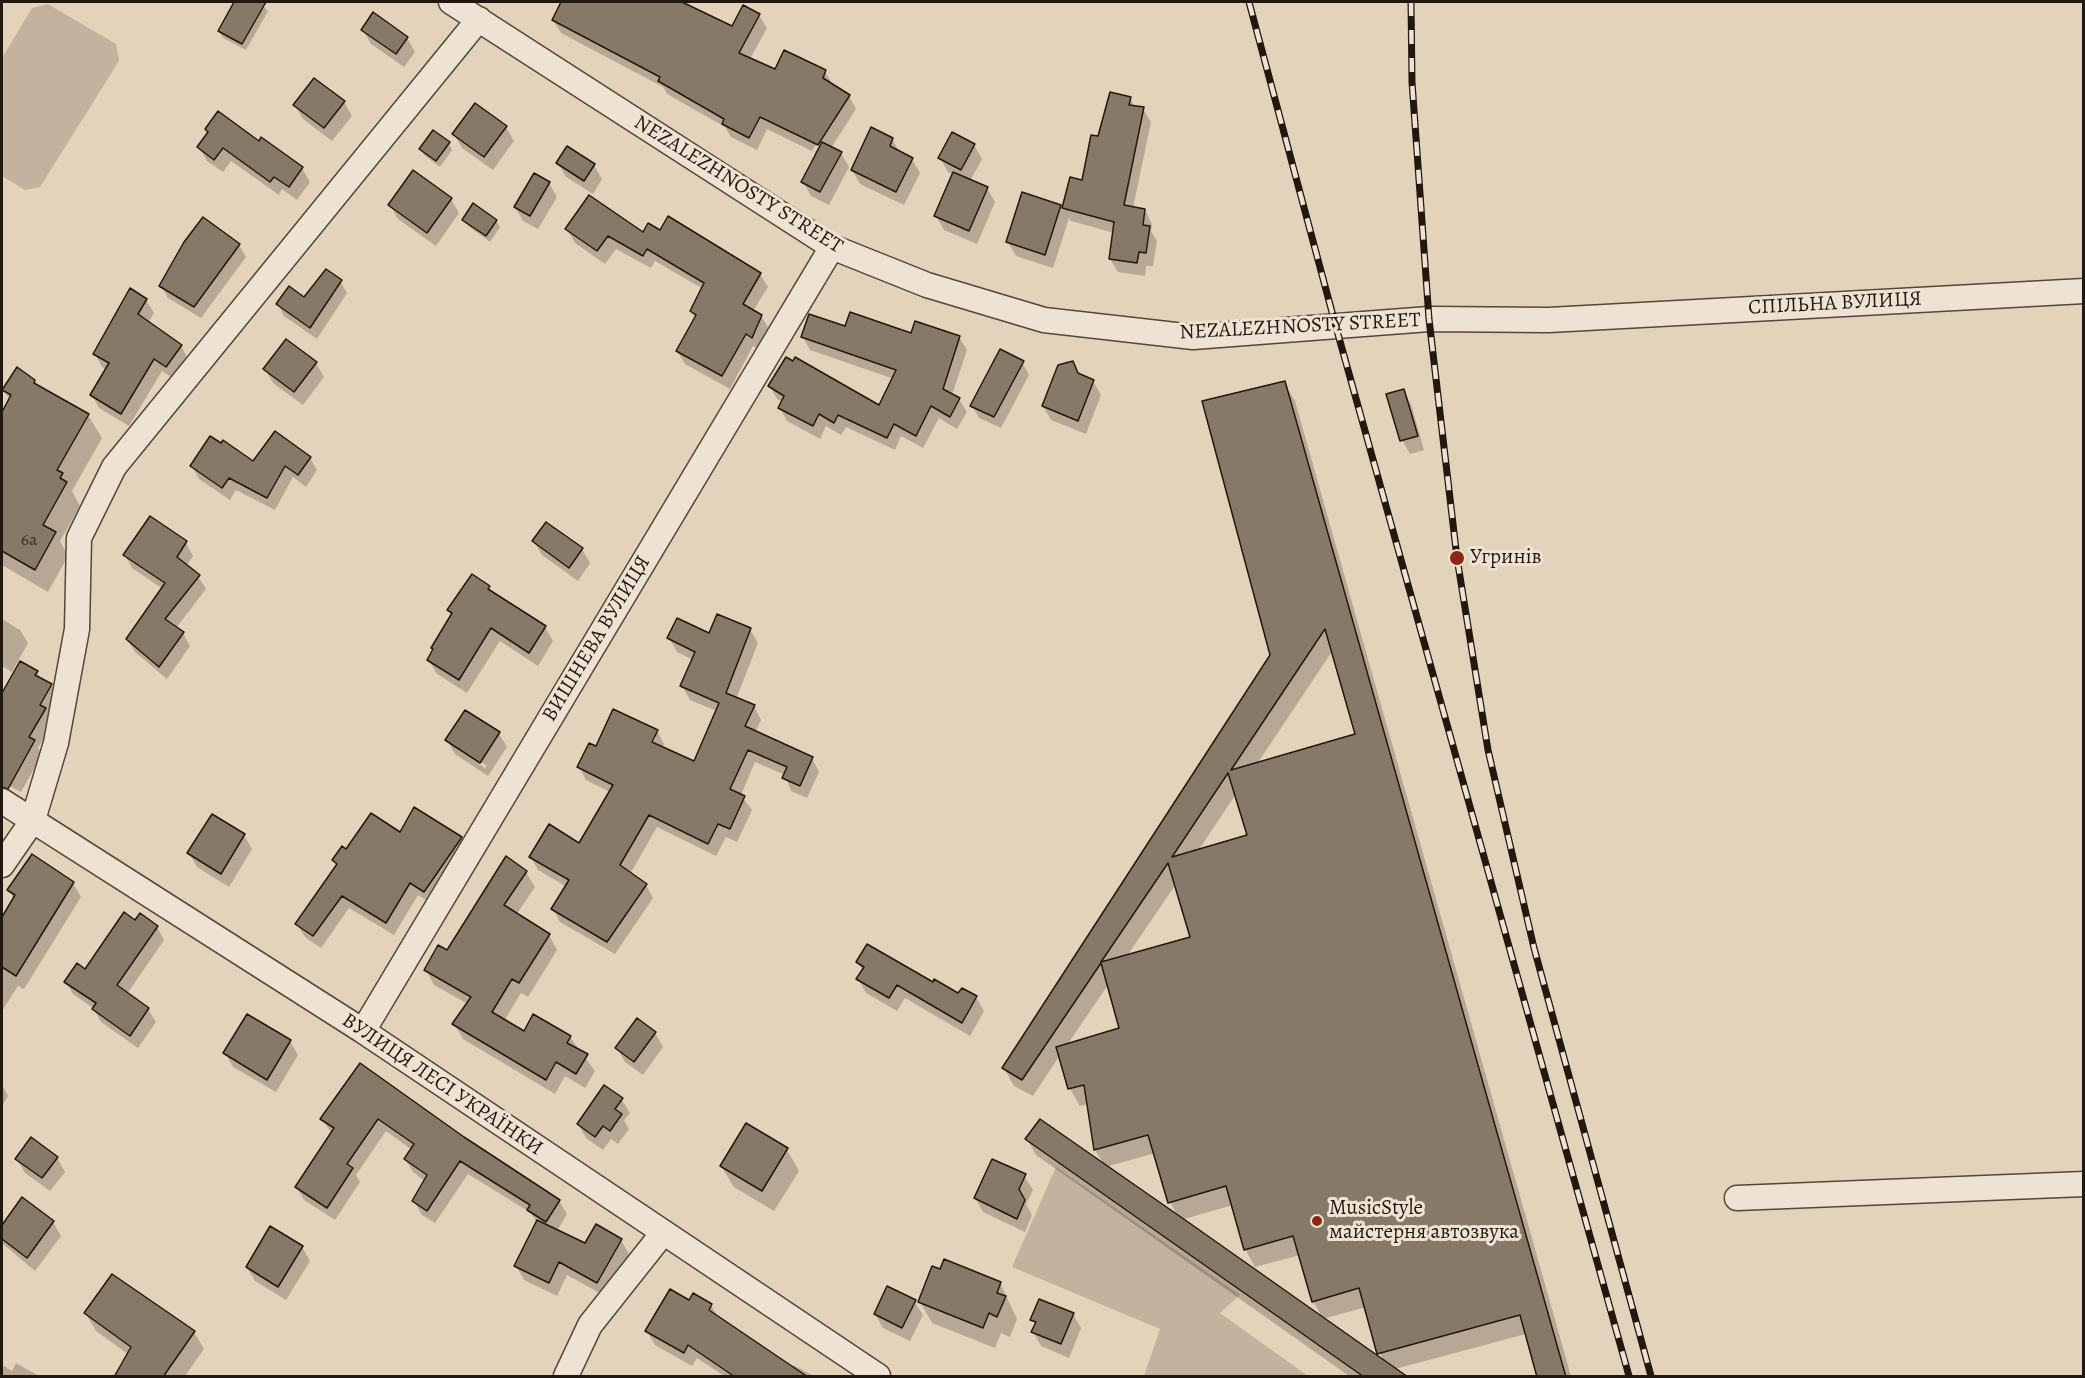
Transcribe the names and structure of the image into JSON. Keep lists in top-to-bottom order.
{
  "streets": {
    "street": [
      "NEZALEZHNOSTY STREET",
      "СПІЛЬНА ВУЛИЦЯ",
      "ВИШНЕВА ВУЛИЦЯ",
      "ВУЛИЦЯ ЛЕСІ УКРАЇНКИ"
    ]
  },
  "crossings": [
    ["NEZALEZHNOSTY STREET", "СПІЛЬНА ВУЛИЦЯ"],
    ["NEZALEZHNOSTY STREET", "ВИШНЕВА ВУЛИЦЯ"],
    ["ВИШНЕВА ВУЛИЦЯ", "ВУЛИЦЯ ЛЕСІ УКРАЇНКИ"]
  ],
  "places": ["Угринів", "MusicStyle майстерня автозвука"],
  "house_numbers": ["6а"]
}
